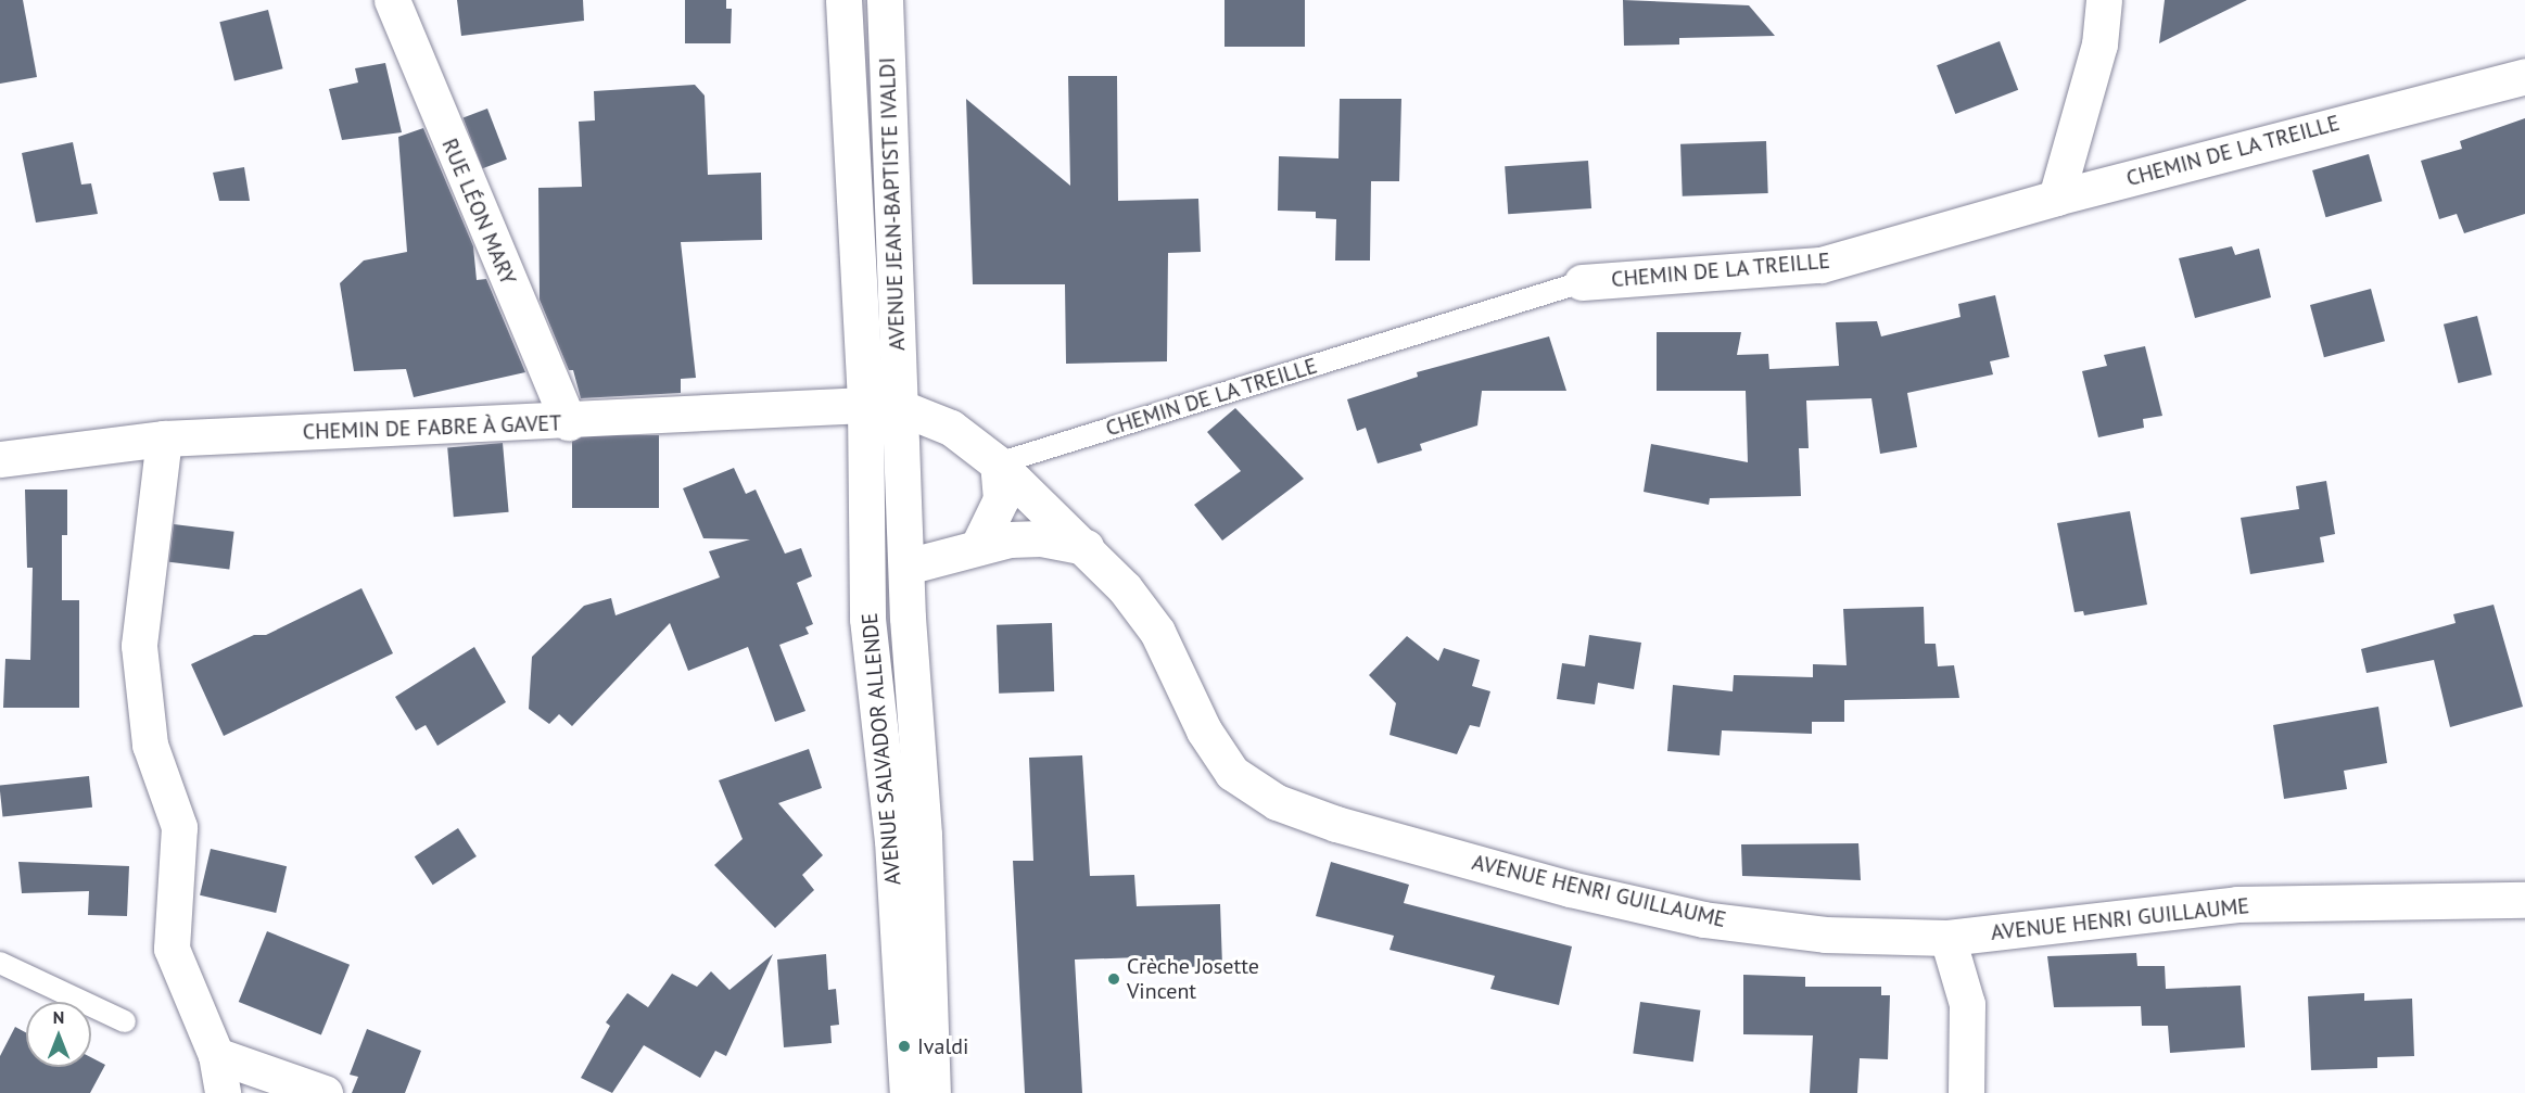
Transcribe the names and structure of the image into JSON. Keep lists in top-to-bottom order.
{
  "streets": {
    "street": [
      "CHEMIN DE LA TREILLE",
      "AVENUE JEAN-BAPTISTE IVALDI",
      "RUE LÉON MARY",
      "CHEMIN DE FABRE À GAVET",
      "AVENUE SALVADOR ALLENDE",
      "AVENUE HENRI GUILLAUME"
    ]
  },
  "crossings": [
    ["CHEMIN DE LA TREILLE", "AVENUE HENRI GUILLAUME"],
    ["AVENUE JEAN-BAPTISTE IVALDI", "CHEMIN DE FABRE À GAVET"],
    ["AVENUE JEAN-BAPTISTE IVALDI", "AVENUE SALVADOR ALLENDE"],
    ["AVENUE JEAN-BAPTISTE IVALDI", "AVENUE HENRI GUILLAUME"],
    ["RUE LÉON MARY", "CHEMIN DE FABRE À GAVET"],
    ["CHEMIN DE FABRE À GAVET", "AVENUE SALVADOR ALLENDE"],
    ["CHEMIN DE FABRE À GAVET", "AVENUE HENRI GUILLAUME"],
    ["AVENUE SALVADOR ALLENDE", "AVENUE HENRI GUILLAUME"]
  ],
  "places": ["Crèche Josette Vincent", "Ivaldi"],
  "north": "top"
}
